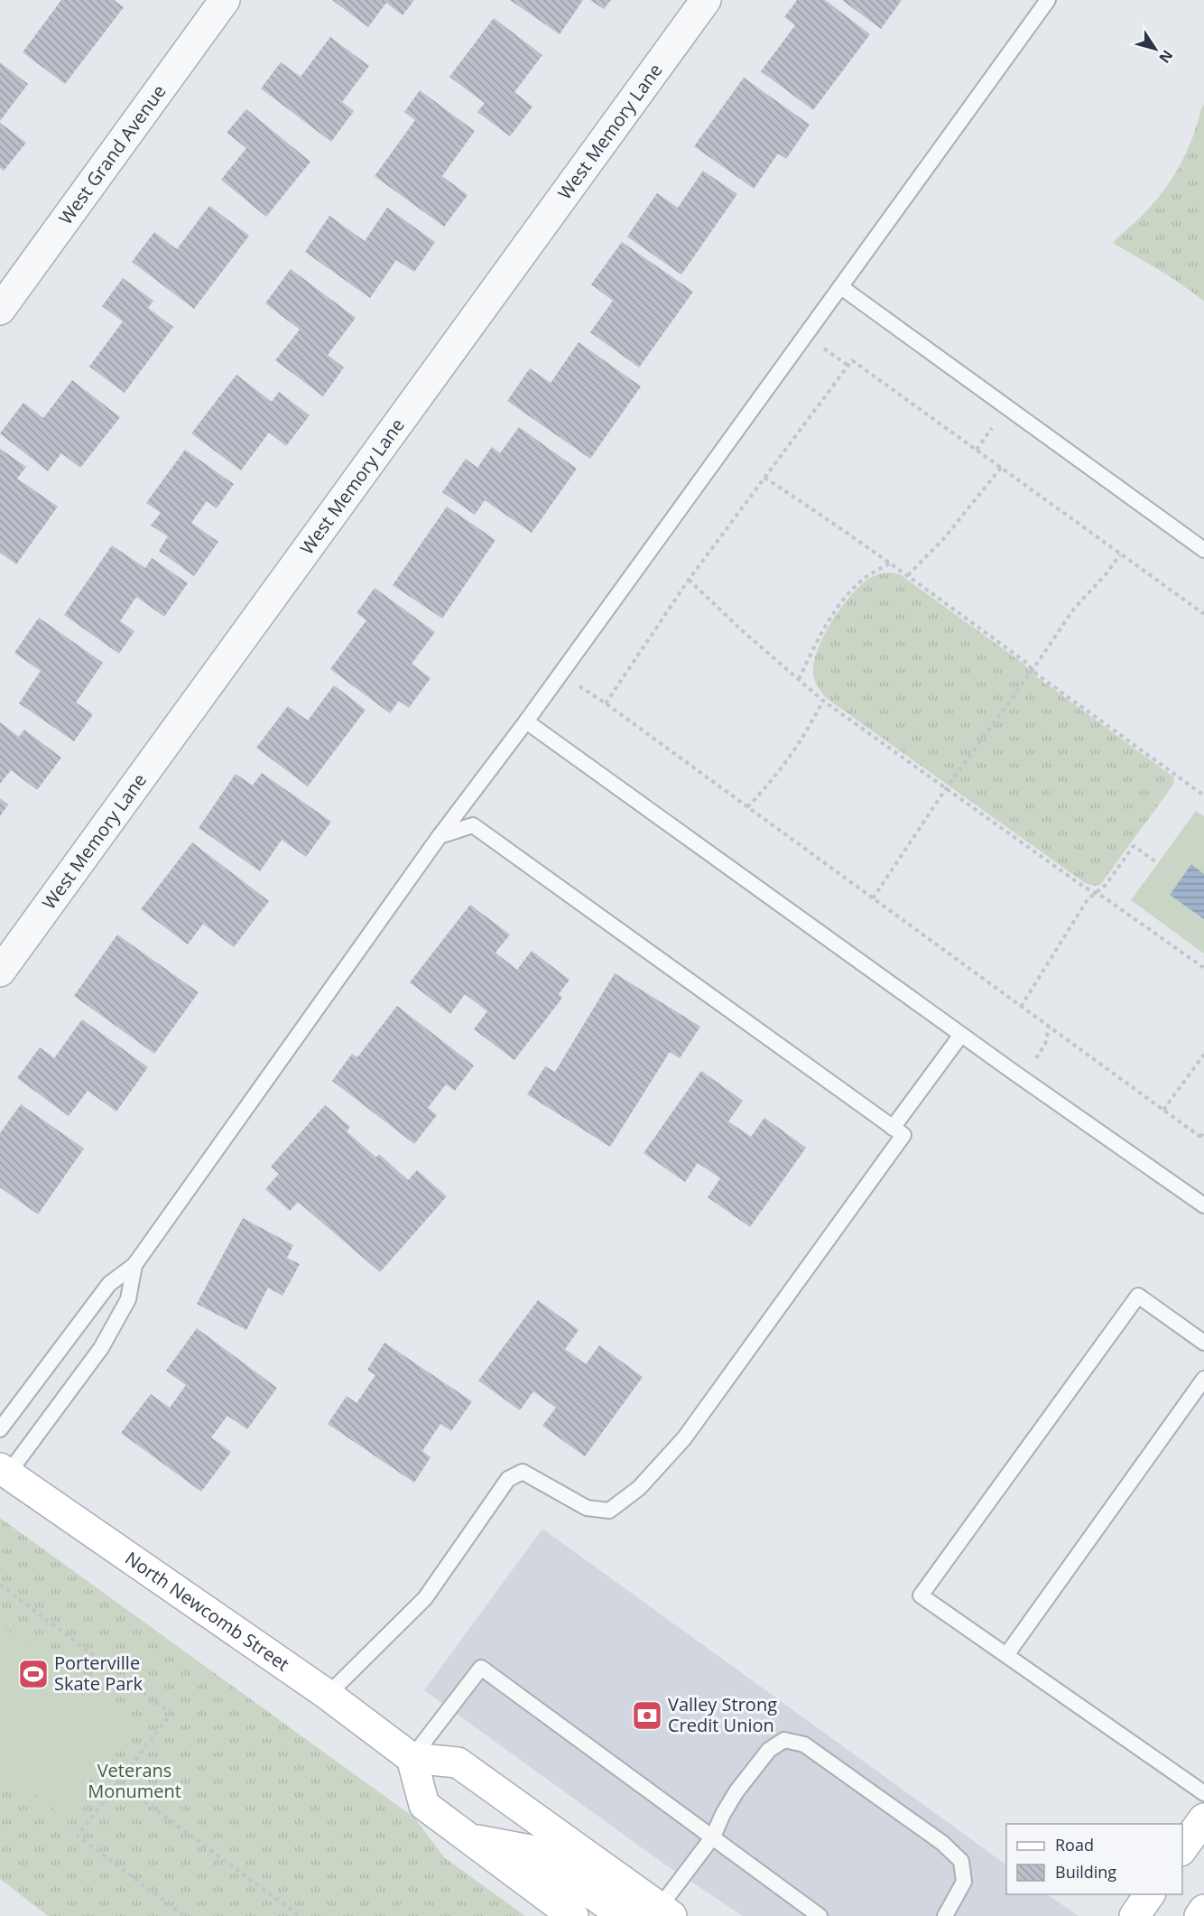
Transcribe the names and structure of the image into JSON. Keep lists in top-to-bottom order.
{
  "streets": {
    "main road": ["North Newcomb Street"],
    "street": ["West Memory Lane", "West Grand Avenue"]
  },
  "parks": ["Veterans Monument"],
  "places": {
    "sports": ["Porterville Skate Park"],
    "bank": ["Valley Strong Credit Union"]
  },
  "legend": ["Road", "Building"],
  "north": "bottom right"
}
